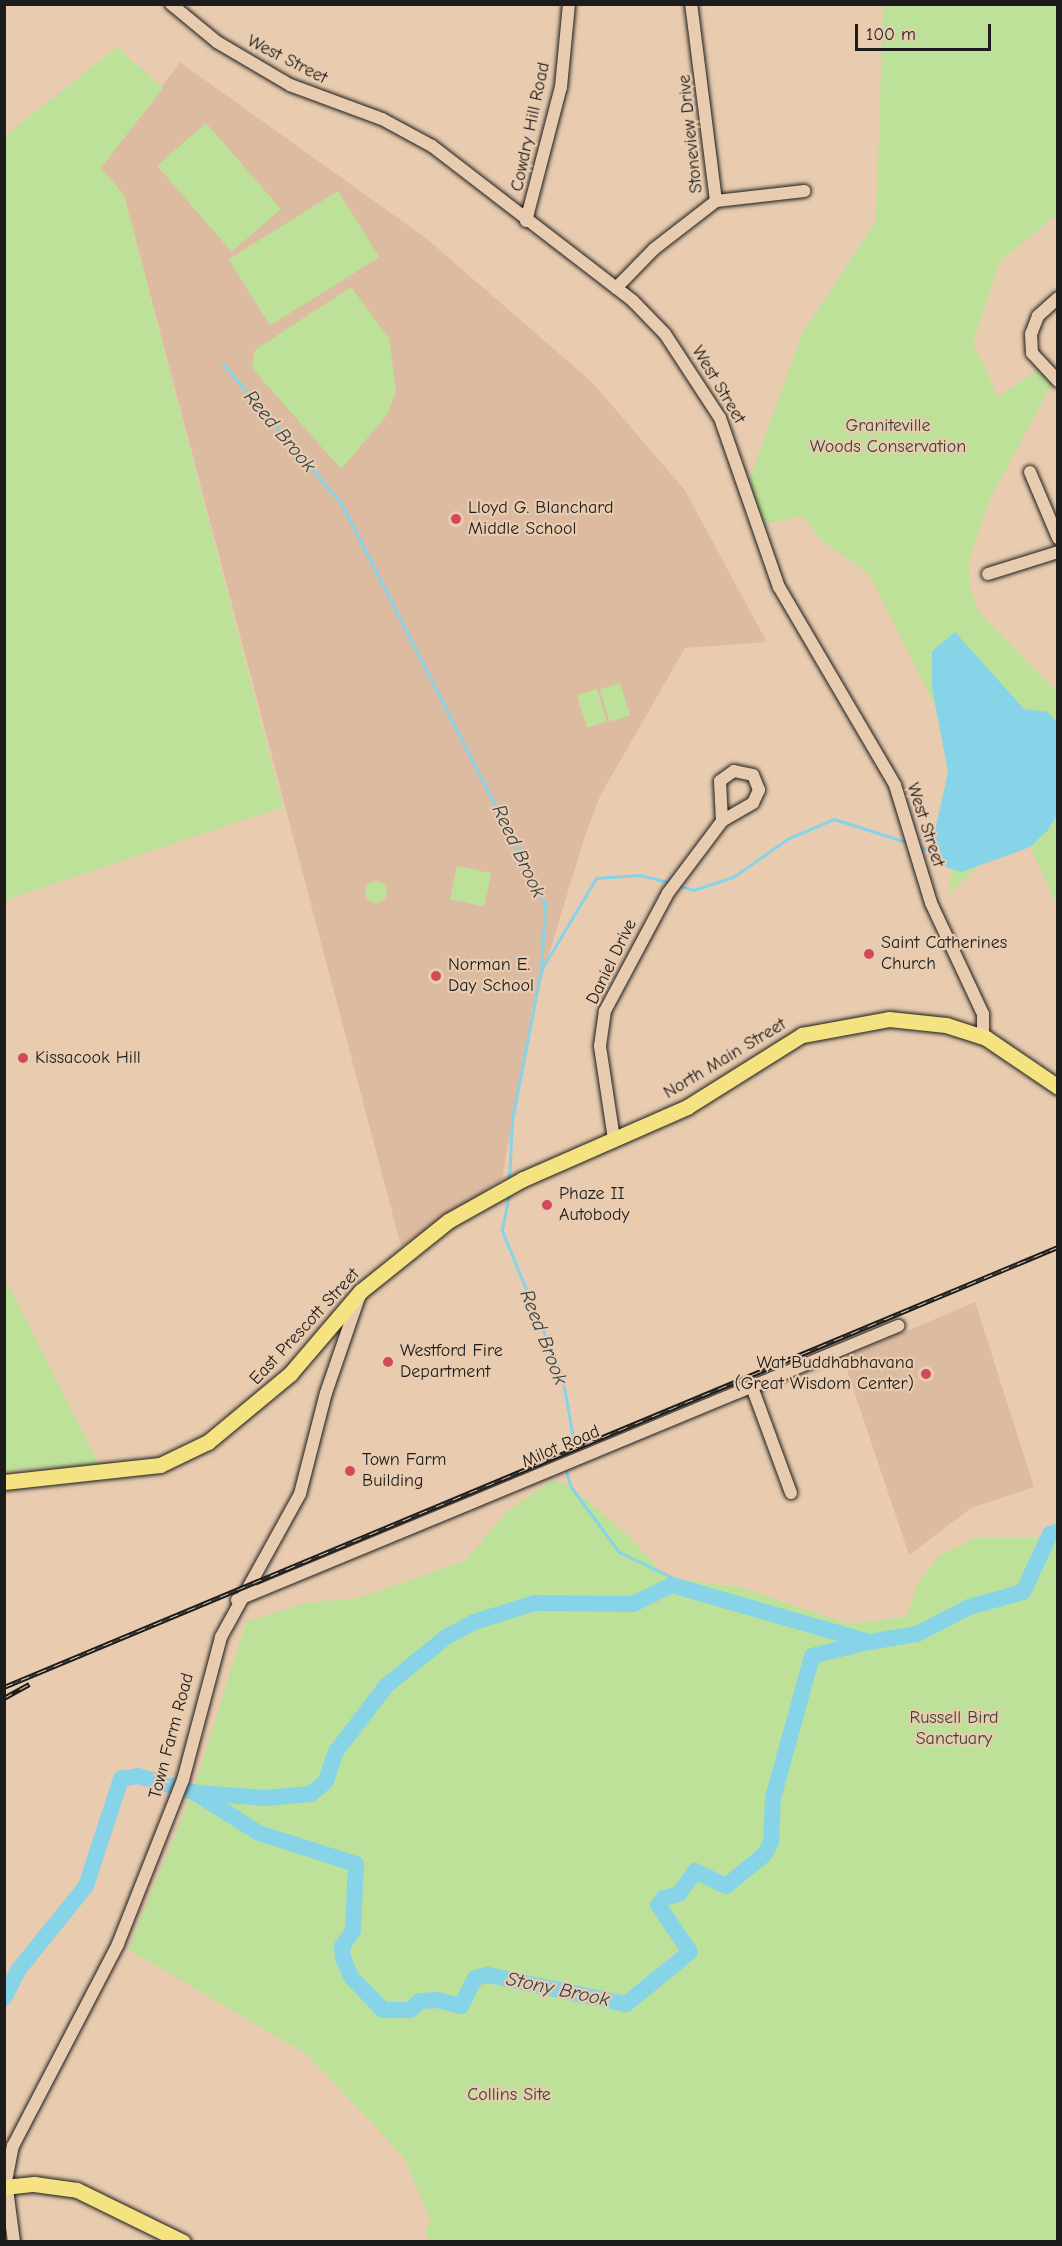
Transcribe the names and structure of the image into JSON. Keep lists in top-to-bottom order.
{
  "streets": {
    "main road": ["North Main Street", "East Prescott Street"],
    "street": [
      "West Street",
      "Cowdry Hill Road",
      "Stoneview Drive",
      "Daniel Drive",
      "Milot Road",
      "Town Farm Road"
    ]
  },
  "crossings": [
    ["West Street", "Cowdry Hill Road"],
    ["West Street", "Stoneview Drive"],
    ["West Street", "North Main Street"],
    ["Daniel Drive", "North Main Street"],
    ["Daniel Drive", "East Prescott Street"],
    ["North Main Street", "East Prescott Street"],
    ["East Prescott Street", "Town Farm Road"],
    ["Milot Road", "Town Farm Road"]
  ],
  "water": ["Reed Brook", "Stony Brook"],
  "parks": ["Graniteville Woods Conservation", "Russell Bird Sanctuary", "Collins Site"],
  "places": [
    "Lloyd G. Blanchard Middle School",
    "Saint Catherines Church",
    "Norman E. Day School",
    "Kissacook Hill",
    "Phaze II Autobody",
    "Westford Fire Department",
    "Wat Buddhabhavana (Great Wisdom Center)",
    "Town Farm Building"
  ],
  "scale_bar": "100 m"
}
